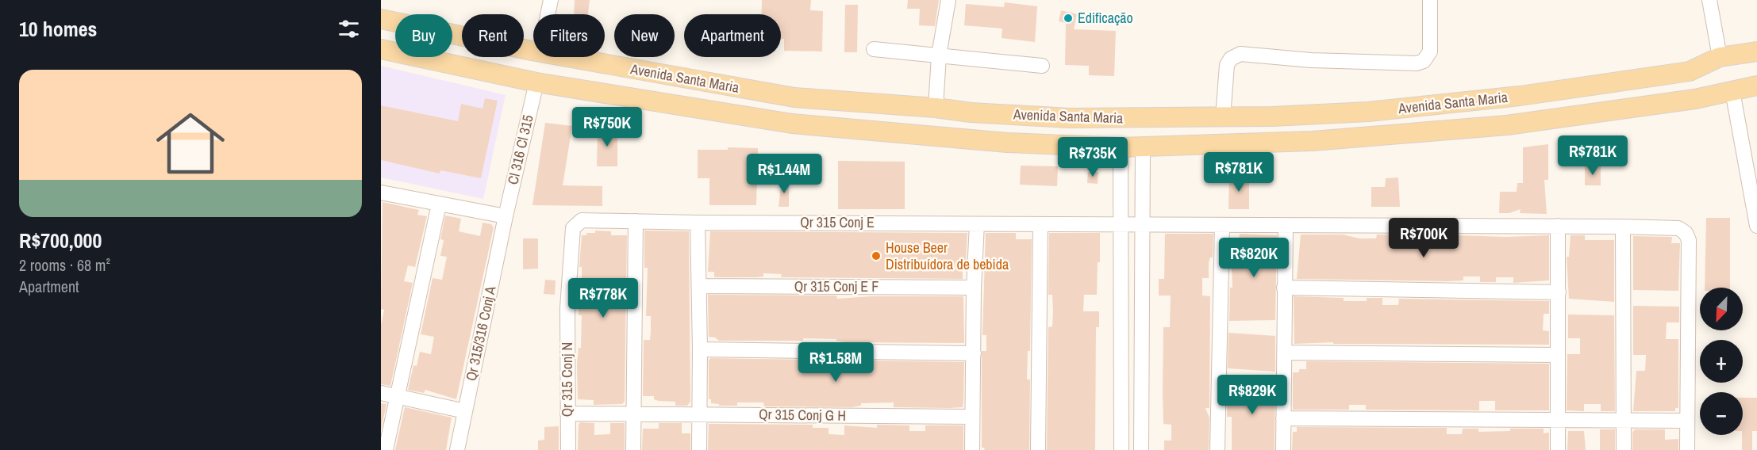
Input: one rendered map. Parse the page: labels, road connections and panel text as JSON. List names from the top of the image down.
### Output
{
  "streets": {
    "main road": ["Avenida Santa Maria"],
    "street": [
      "Cl 316 Cl 315",
      "Qr 315 Conj E",
      "Qr 315 Conj E F",
      "Qr 315/316 Conj A",
      "Qr 315 Conj N",
      "Qr 315 Conj G H"
    ]
  },
  "crossings": [
    ["Avenida Santa Maria", "Cl 316 Cl 315"],
    ["Cl 316 Cl 315", "Qr 315/316 Conj A"],
    ["Qr 315 Conj E", "Qr 315 Conj N"],
    ["Qr 315 Conj N", "Qr 315 Conj G H"]
  ],
  "places": ["Edificação", "House Beer Distribuídora de bebida"],
  "north": "bottom left",
  "page": {
    "heading": "10 homes",
    "chip": [
      "Buy",
      "Rent",
      "Filters",
      "New",
      "Apartment"
    ],
    "list": [
      {
        "name": "R$700,000",
        "note": "2 rooms · 68 m² · Apartment"
      }
    ],
    "price": [
      "R$750K",
      "R$781K",
      "R$735K",
      "R$781K",
      "R$1.44M",
      "R$700K",
      "R$820K",
      "R$778K",
      "R$1.58M",
      "R$829K"
    ],
    "map_buttons": ["+", "−"]
  }
}
